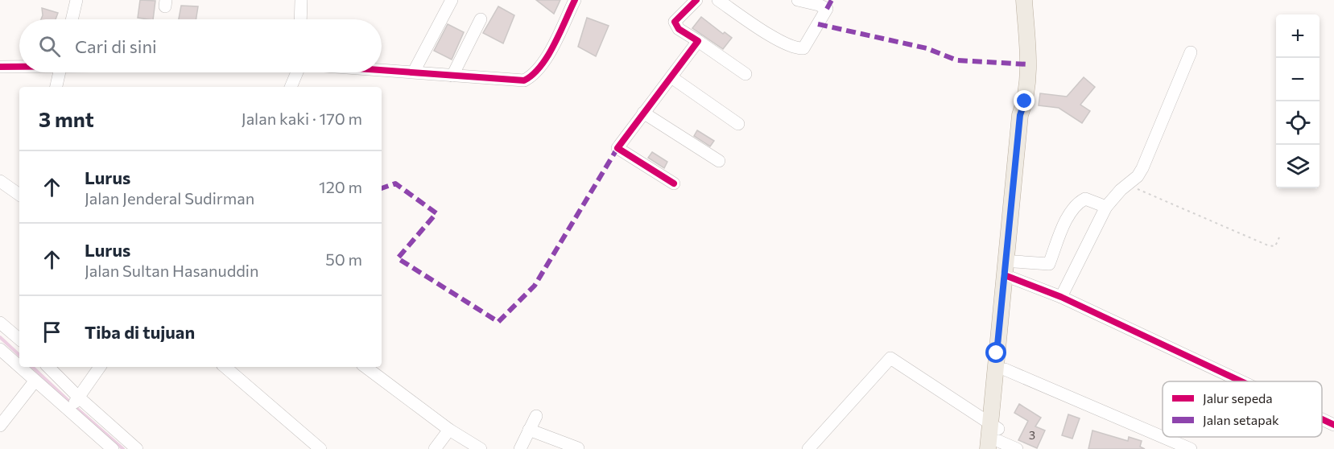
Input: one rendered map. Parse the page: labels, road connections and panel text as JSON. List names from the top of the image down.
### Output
{
  "house_numbers": ["3"],
  "legend": ["Jalur sepeda", "Jalan setapak"],
  "page": {
    "map_buttons": ["+", "−"],
    "search": "Cari di sini",
    "heading": ["3 mnt", "Jalan kaki · 170 m"],
    "list": [
      ["Lurus", "Jalan Jenderal Sudirman", "120 m"],
      ["Lurus", "Jalan Sultan Hasanuddin", "50 m"],
      "Tiba di tujuan"
    ]
  }
}
